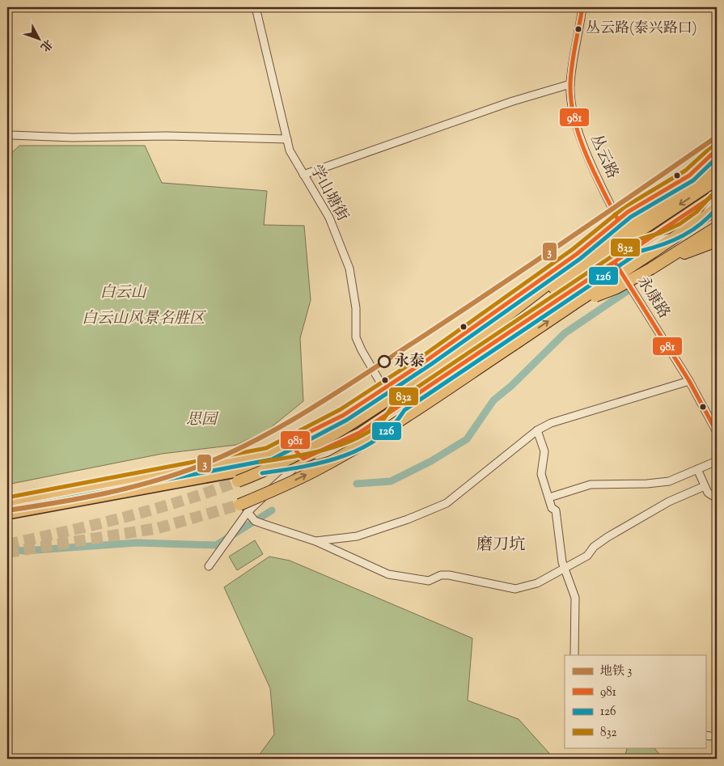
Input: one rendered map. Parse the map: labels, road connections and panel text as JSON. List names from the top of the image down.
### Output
{
  "streets": {
    "street": ["丛云路", "学山塘街", "永康路"]
  },
  "districts": ["磨刀坑"],
  "parks": ["白云山", "白云山风景名胜区", "思园"],
  "places": ["丛云路(泰兴路口)", "永泰"],
  "lines": [
    "transit line 981",
    "metro line 3",
    "transit line 832",
    "transit line 126"
  ],
  "legend": [
    "地铁 3",
    "981",
    "126",
    "832"
  ],
  "north": "bottom right"
}
